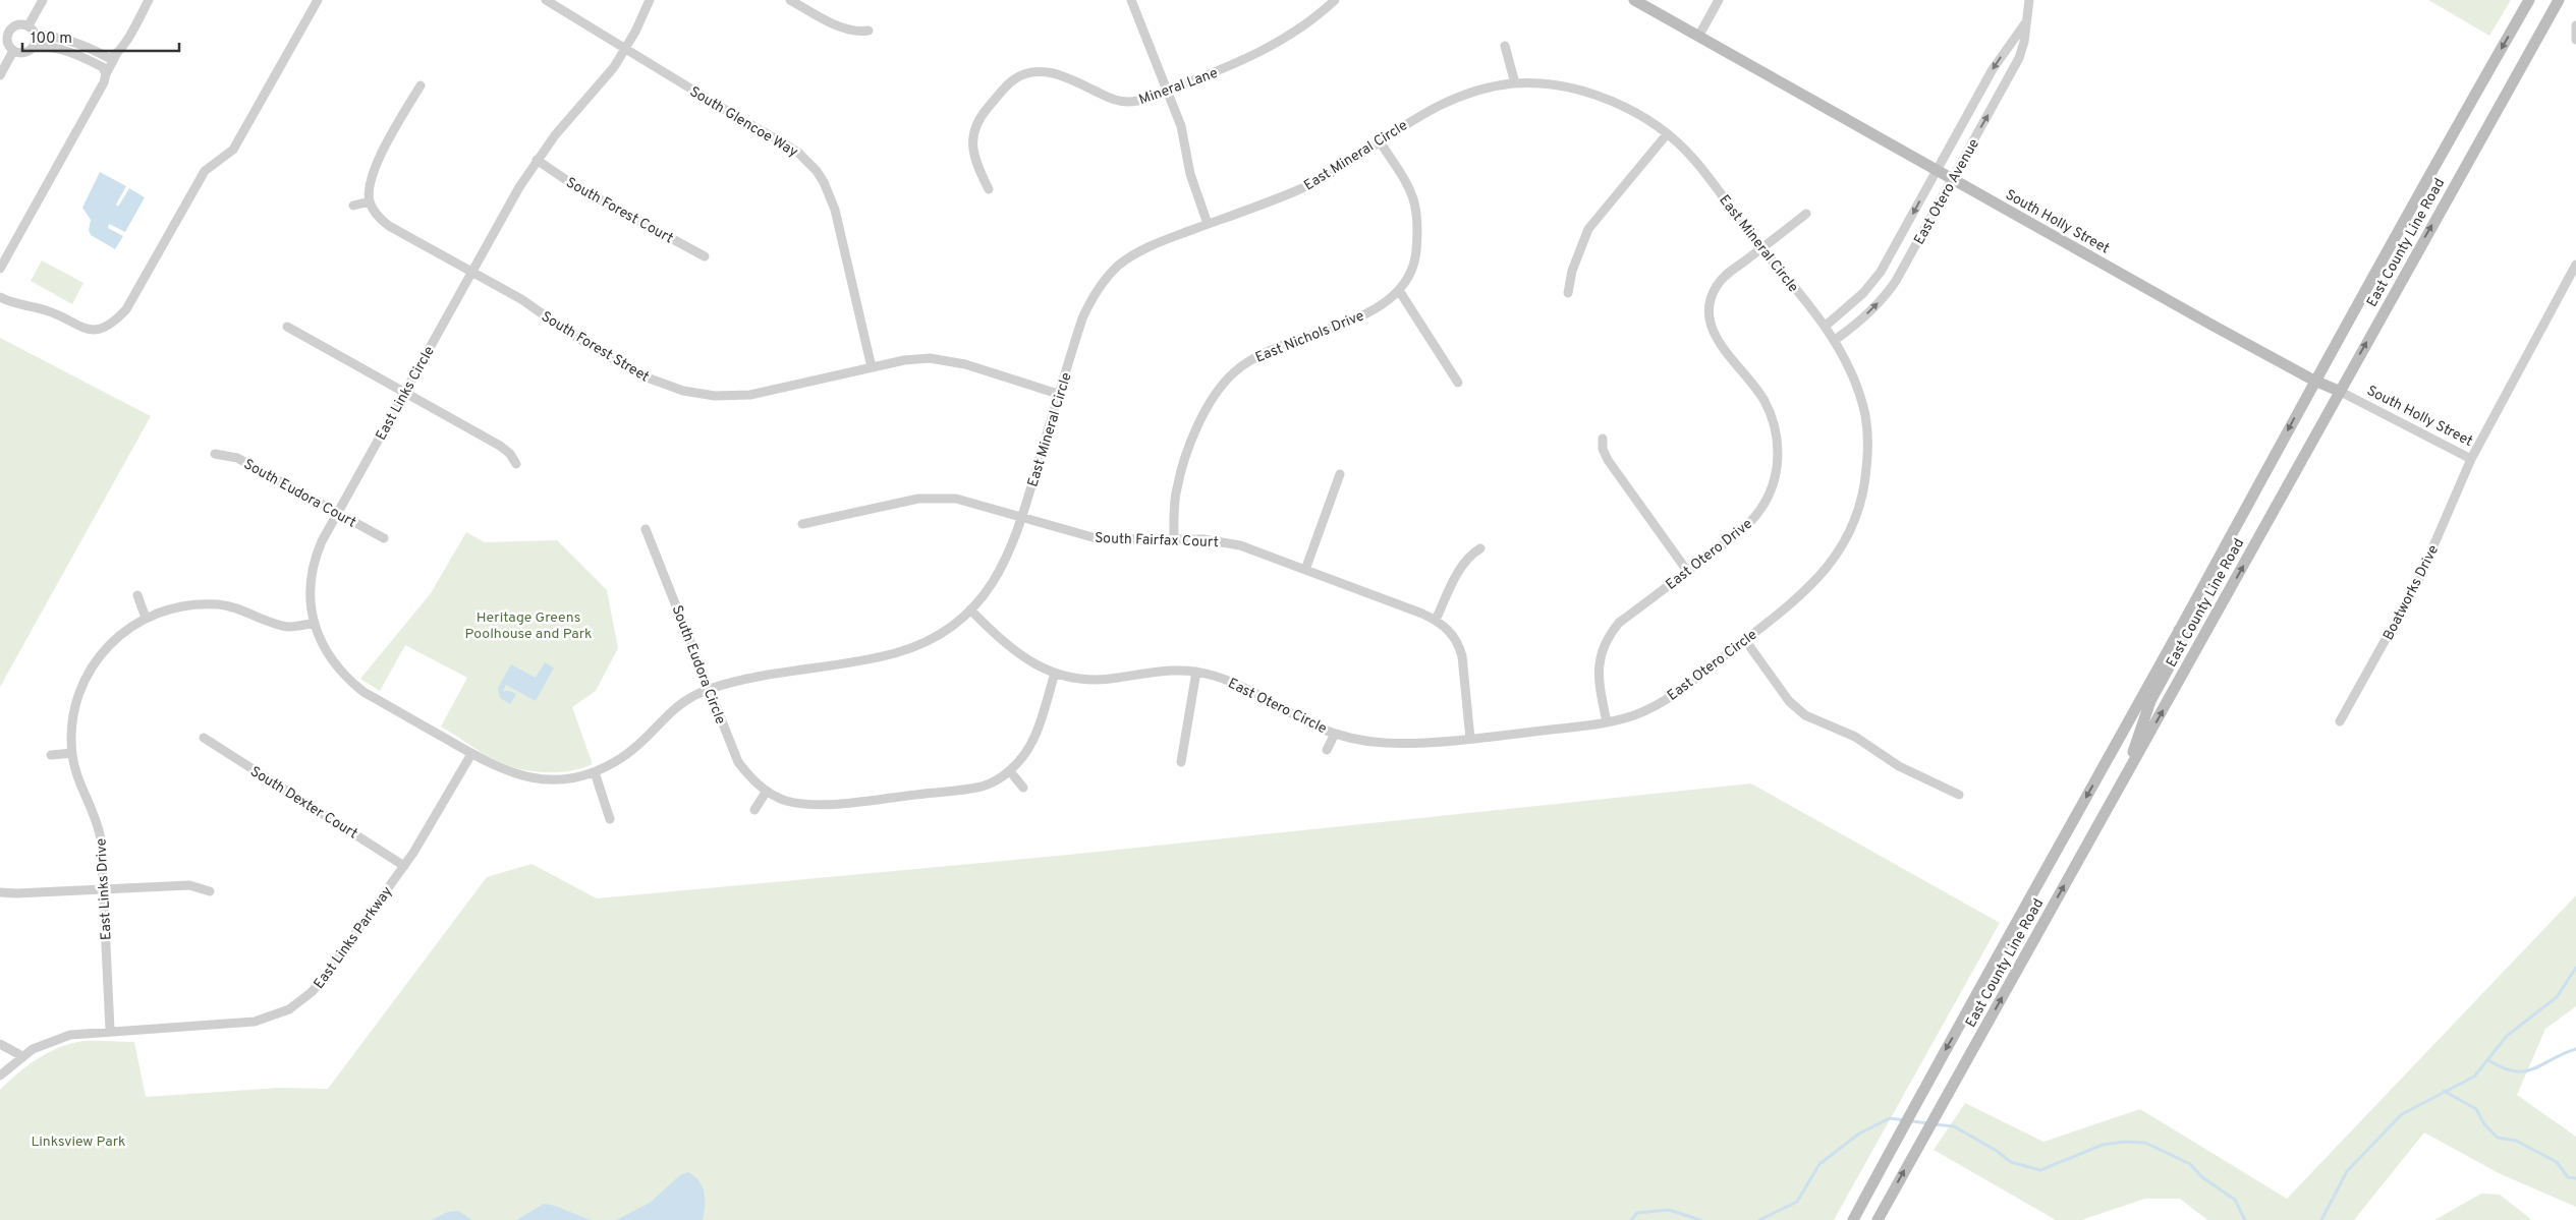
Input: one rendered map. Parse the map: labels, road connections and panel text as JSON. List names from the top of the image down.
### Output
{
  "streets": {
    "main road": ["South Holly Street", "East County Line Road"],
    "street": [
      "Mineral Lane",
      "South Glencoe Way",
      "East Mineral Circle",
      "East Otero Avenue",
      "South Forest Court",
      "East Nichols Drive",
      "South Forest Street",
      "East Links Circle",
      "South Eudora Court",
      "South Fairfax Court",
      "East Otero Drive",
      "Boatworks Drive",
      "South Eudora Circle",
      "East Otero Circle",
      "South Dexter Court",
      "East Links Drive",
      "East Links Parkway"
    ]
  },
  "crossings": [
    ["South Glencoe Way", "South Forest Street"],
    ["South Glencoe Way", "East Links Circle"],
    ["East Mineral Circle", "East Otero Avenue"],
    ["East Mineral Circle", "East Nichols Drive"],
    ["East Mineral Circle", "South Forest Street"],
    ["East Mineral Circle", "East Links Circle"],
    ["East Mineral Circle", "South Fairfax Court"],
    ["East Mineral Circle", "East Otero Drive"],
    ["East Mineral Circle", "South Eudora Circle"],
    ["East Mineral Circle", "East Otero Circle"],
    ["East Mineral Circle", "East Links Parkway"],
    ["East Otero Avenue", "South Holly Street"],
    ["East Otero Avenue", "East Otero Circle"],
    ["South Forest Court", "East Links Circle"],
    ["South Holly Street", "East County Line Road"],
    ["South Holly Street", "Boatworks Drive"],
    ["East Nichols Drive", "South Fairfax Court"],
    ["South Forest Street", "East Links Circle"],
    ["East Links Circle", "South Eudora Court"],
    ["East Links Circle", "East Links Drive"],
    ["East Links Circle", "East Links Parkway"],
    ["South Fairfax Court", "East Otero Circle"],
    ["East Otero Drive", "East Otero Circle"],
    ["South Eudora Circle", "East Otero Circle"],
    ["South Dexter Court", "East Links Parkway"],
    ["East Links Drive", "East Links Parkway"]
  ],
  "parks": ["Heritage Greens Poolhouse and Park", "Linksview Park"],
  "scale_bar": "100 m"
}
